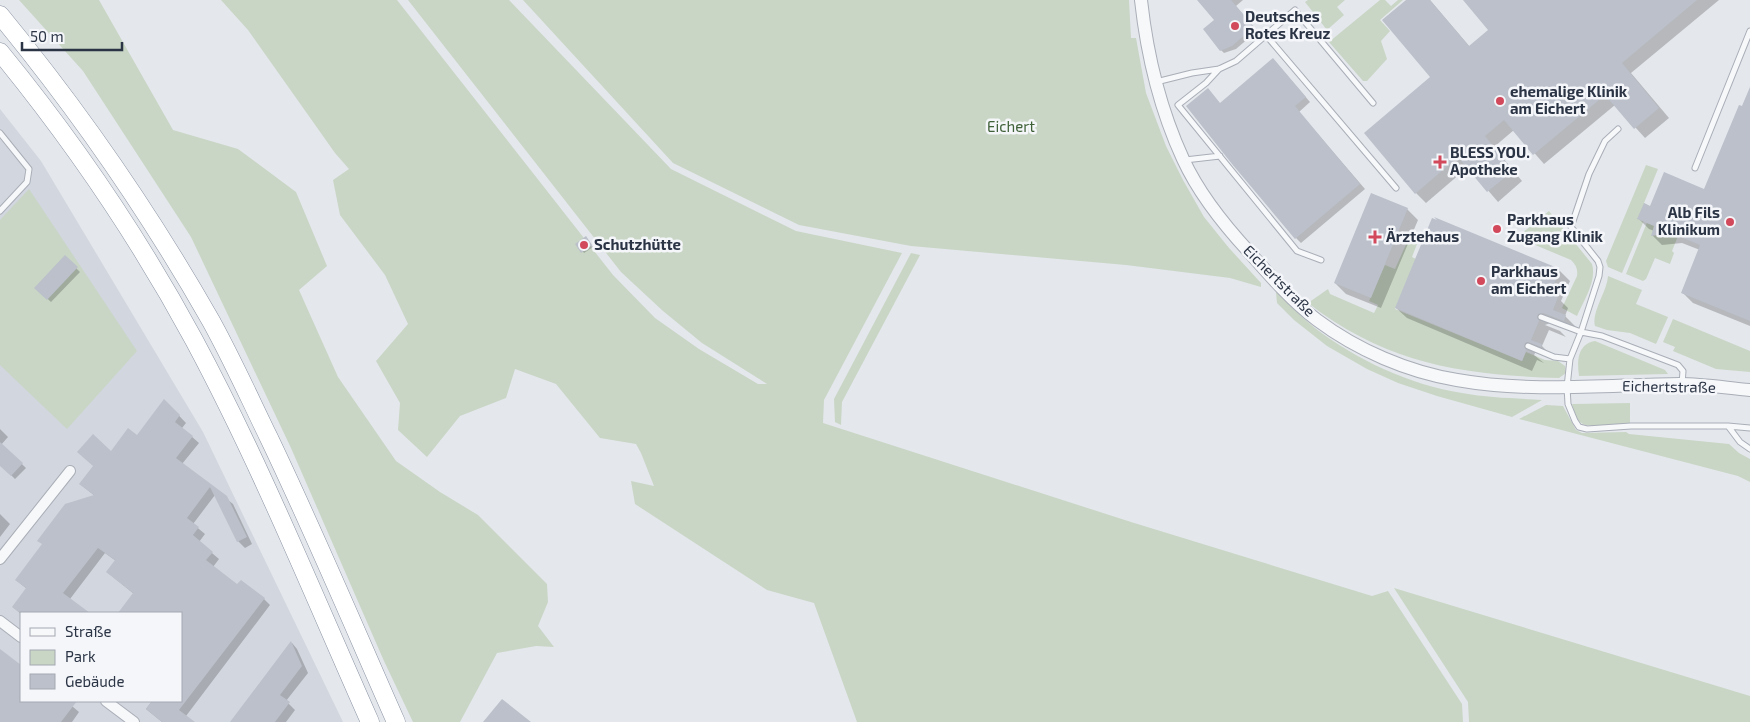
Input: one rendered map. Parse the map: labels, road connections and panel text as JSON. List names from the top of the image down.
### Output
{
  "streets": {
    "street": ["Eichertstraße"]
  },
  "parks": ["Eichert"],
  "places": {
    "other": [
      "Deutsches Rotes Kreuz",
      "ehemalige Klinik am Eichert",
      "Alb Fils Klinikum",
      "Parkhaus Zugang Klinik",
      "Schutzhütte",
      "Parkhaus am Eichert"
    ],
    "health": ["BLESS YOU. Apotheke", "Ärztehaus"]
  },
  "legend": ["Straße", "Park", "Gebäude"],
  "scale_bar": "50 m"
}
